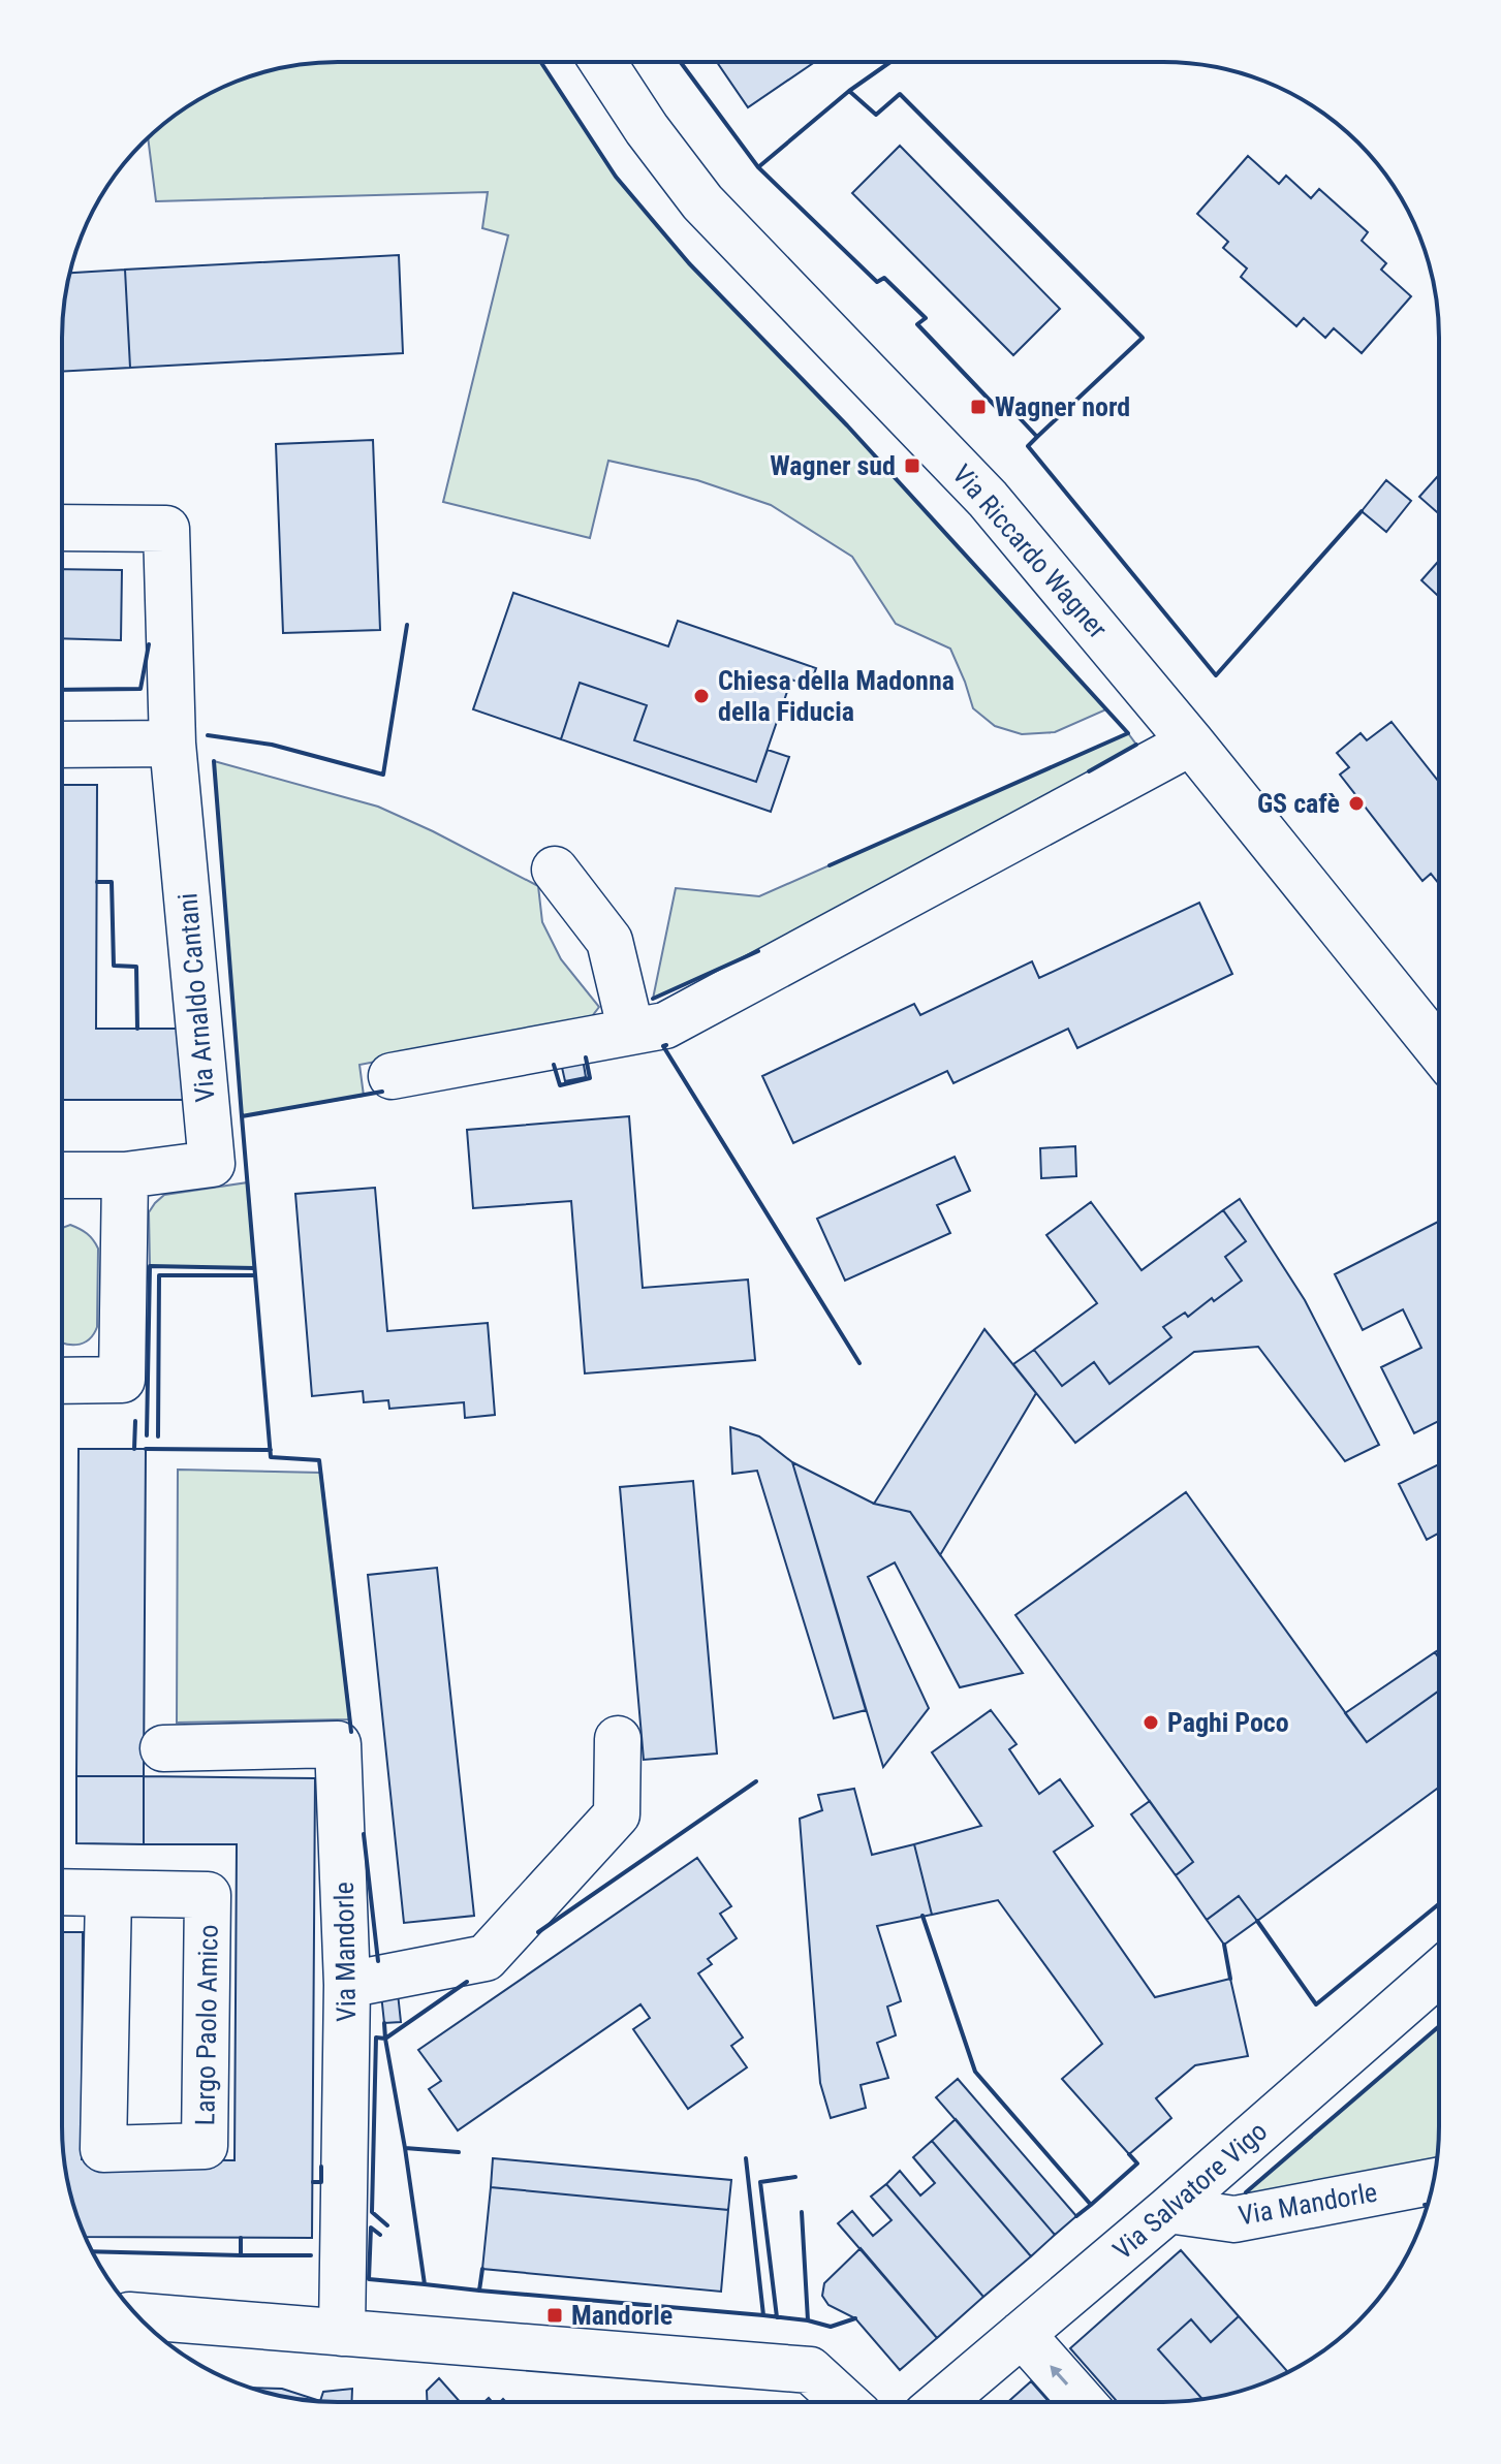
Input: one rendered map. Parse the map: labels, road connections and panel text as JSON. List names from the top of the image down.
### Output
{
  "streets": {
    "street": [
      "Via Riccardo Wagner",
      "Via Arnaldo Cantani",
      "Via Mandorle",
      "Largo Paolo Amico",
      "Via Salvatore Vigo"
    ]
  },
  "crossings": [
    ["Via Mandorle", "Via Salvatore Vigo"]
  ],
  "places": {
    "transit": ["Wagner nord", "Wagner sud", "Mandorle"],
    "other": ["Chiesa della Madonna della Fiducia", "GS cafè", "Paghi Poco"]
  }
}
